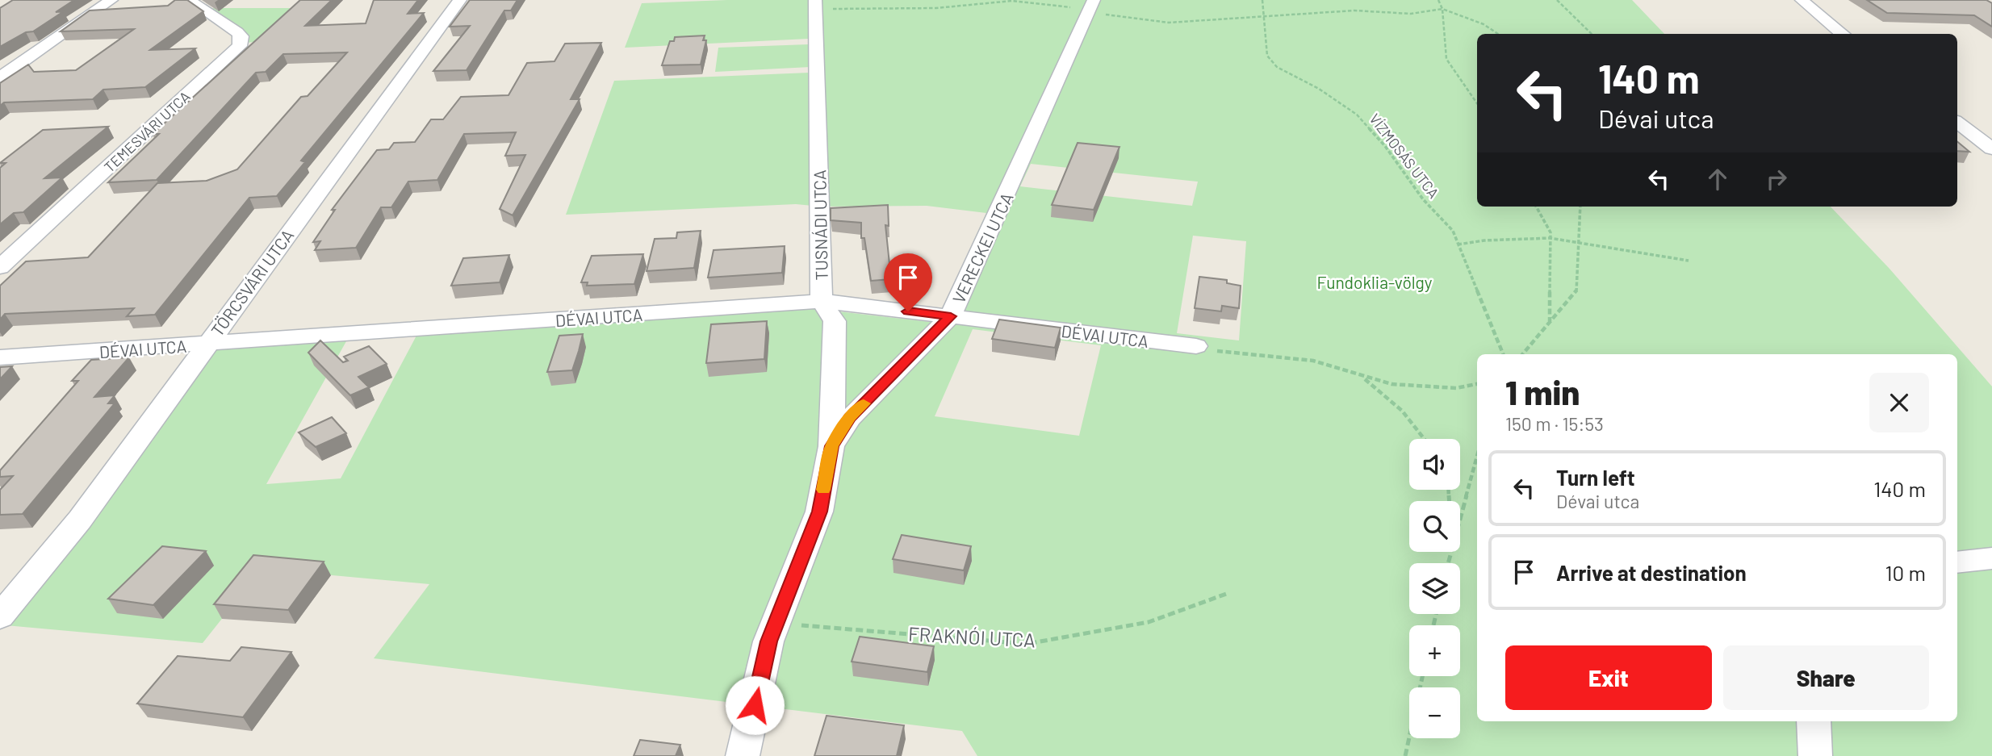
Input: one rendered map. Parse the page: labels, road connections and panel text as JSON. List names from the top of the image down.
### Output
{
  "streets": {
    "street": [
      "TEMESVÁRI UTCA",
      "TUSNÁDI UTCA",
      "VERECKEI UTCA",
      "TÖRCSVÁRI UTCA",
      "DÉVAI UTCA"
    ],
    "path": ["VÍZMOSÁS UTCA", "FRAKNÓI UTCA"]
  },
  "crossings": [
    ["TUSNÁDI UTCA", "VERECKEI UTCA"],
    ["TUSNÁDI UTCA", "DÉVAI UTCA"],
    ["VERECKEI UTCA", "DÉVAI UTCA"],
    ["VERECKEI UTCA", "FRAKNÓI UTCA"],
    ["TÖRCSVÁRI UTCA", "DÉVAI UTCA"]
  ],
  "parks": ["Fundoklia-völgy"],
  "page": {
    "turn": ["140 m", "Dévai utca"],
    "heading": ["1 min", "150 m · 15:53"],
    "map_buttons": ["+", "−"],
    "list": [
      {
        "name": "Turn left",
        "note": "Dévai utca",
        "value": "140 m"
      },
      {
        "name": "Arrive at destination",
        "value": "10 m"
      }
    ],
    "buttons": ["Exit", "Share"]
  }
}
